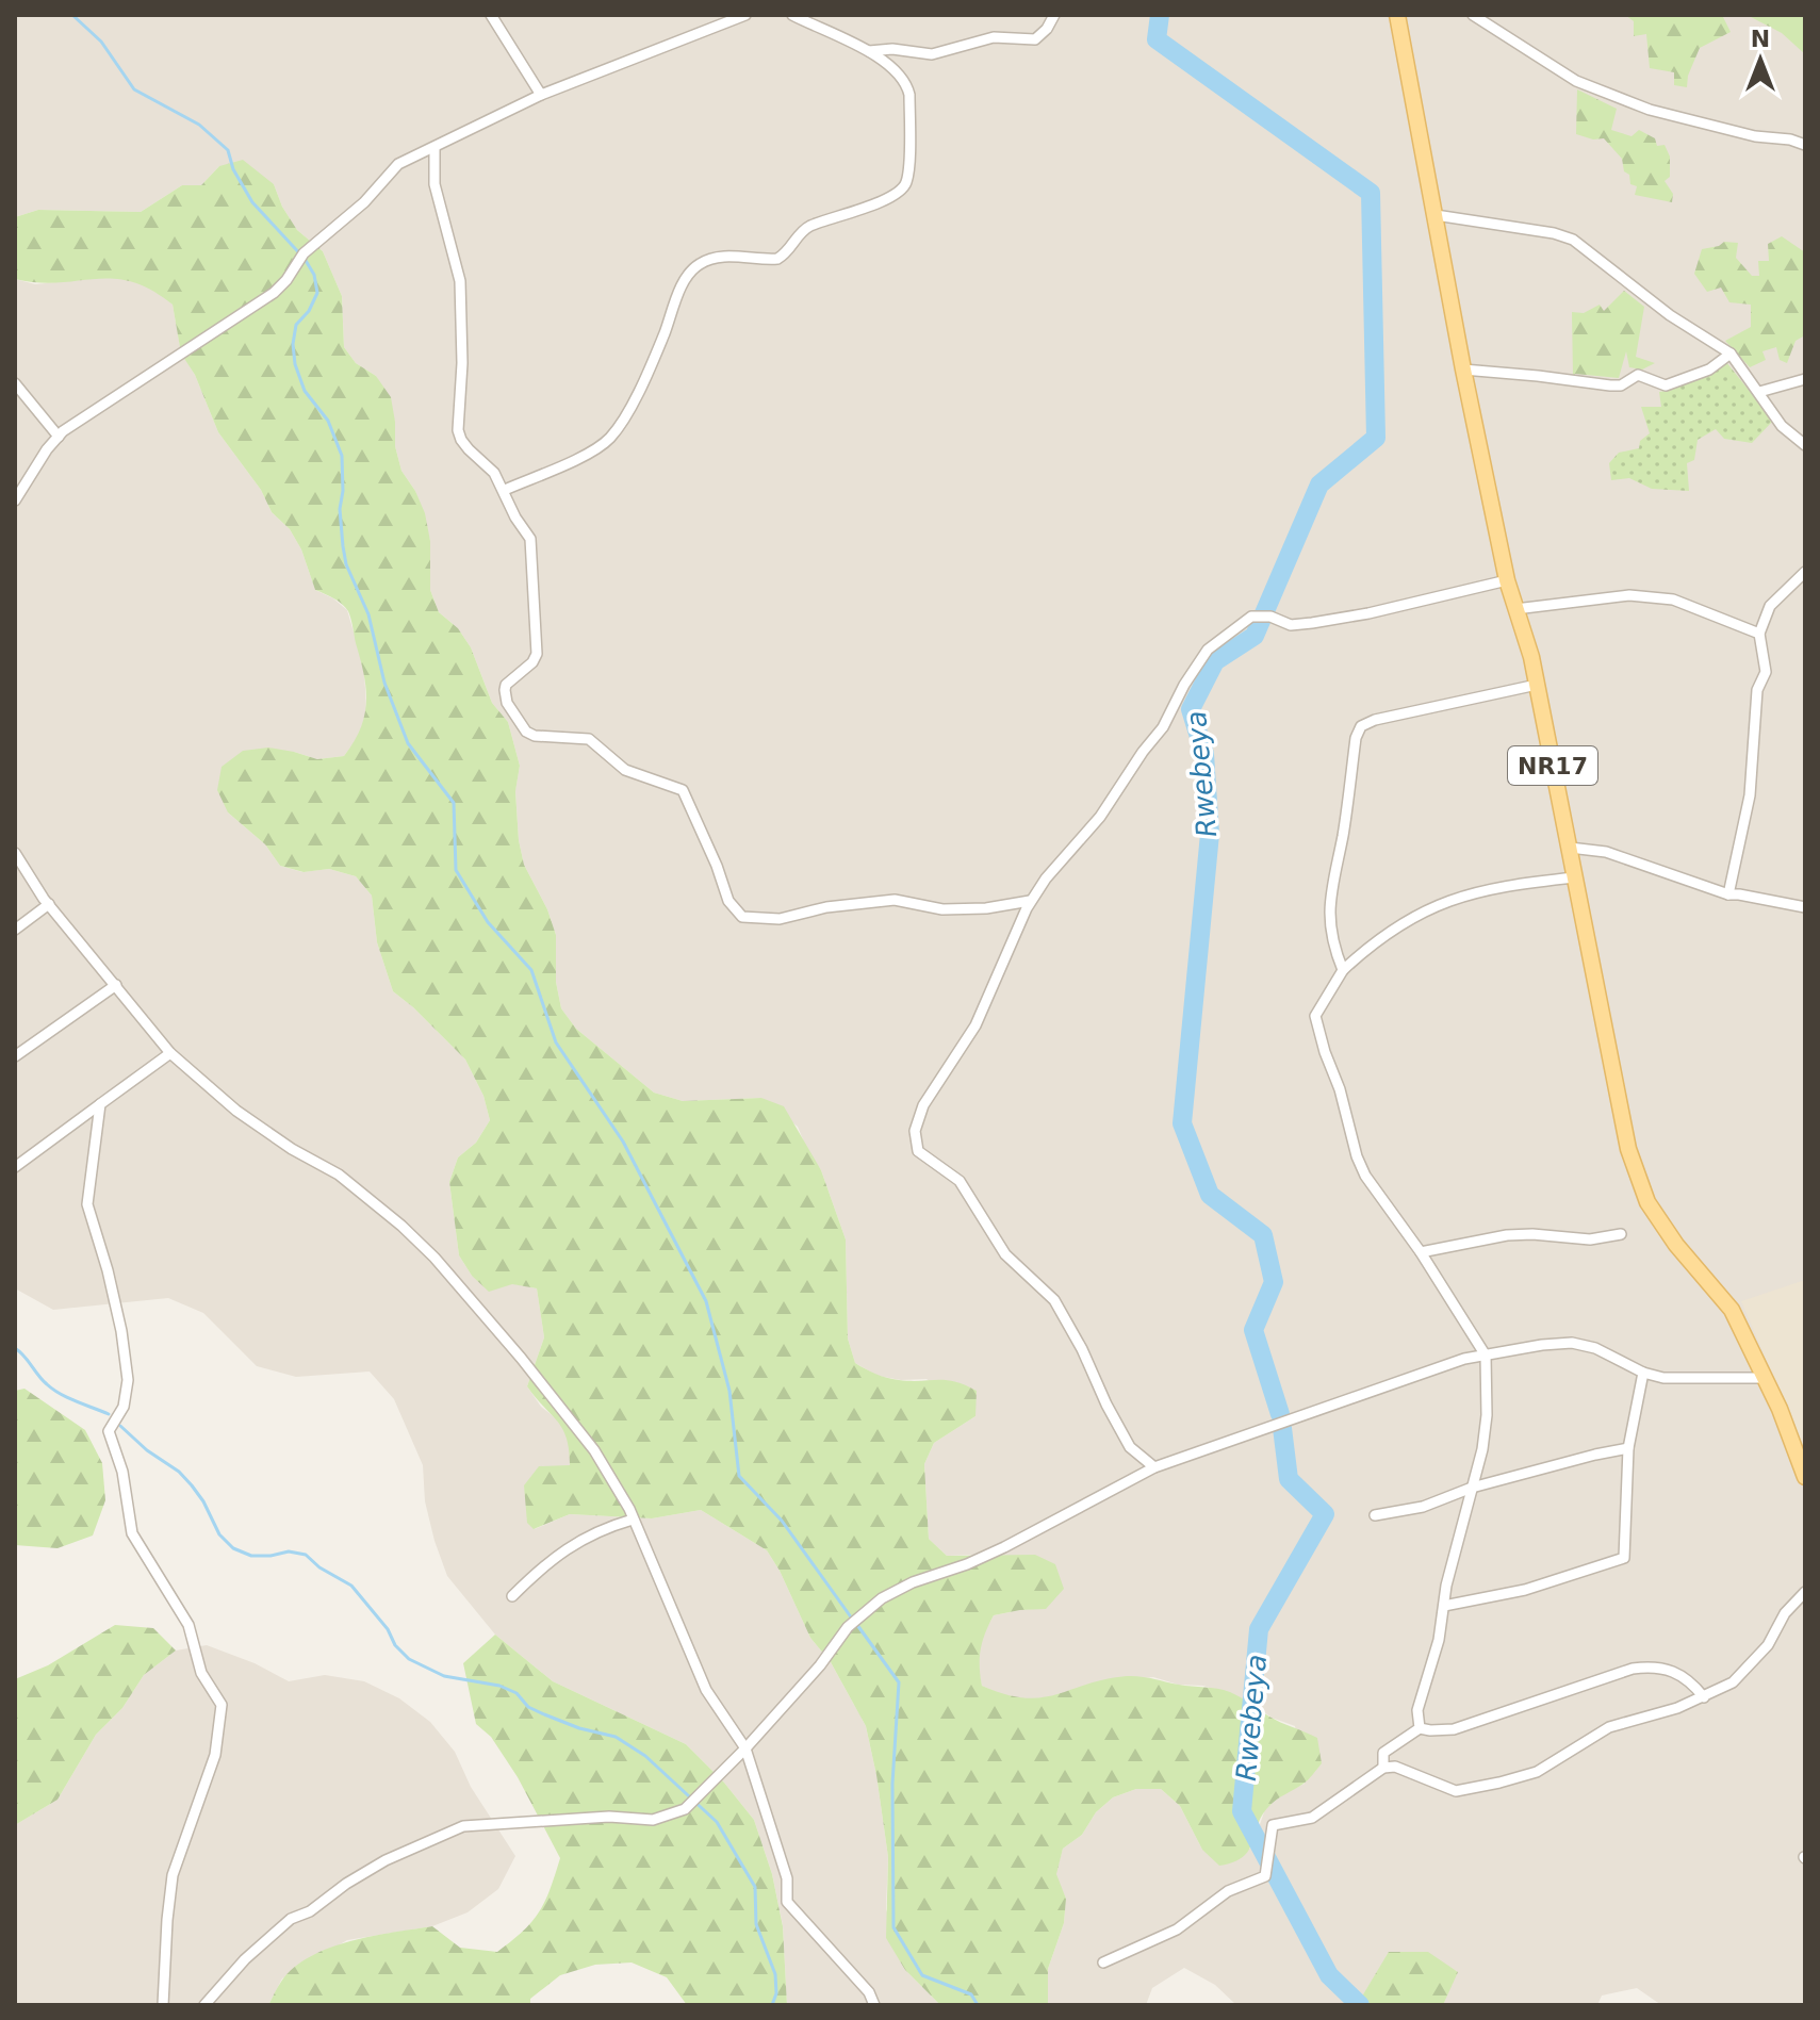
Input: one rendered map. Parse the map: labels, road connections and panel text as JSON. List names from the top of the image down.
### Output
{
  "streets": {
    "main road": ["NR17"]
  },
  "water": ["Rwebeya"],
  "north": "top"
}
